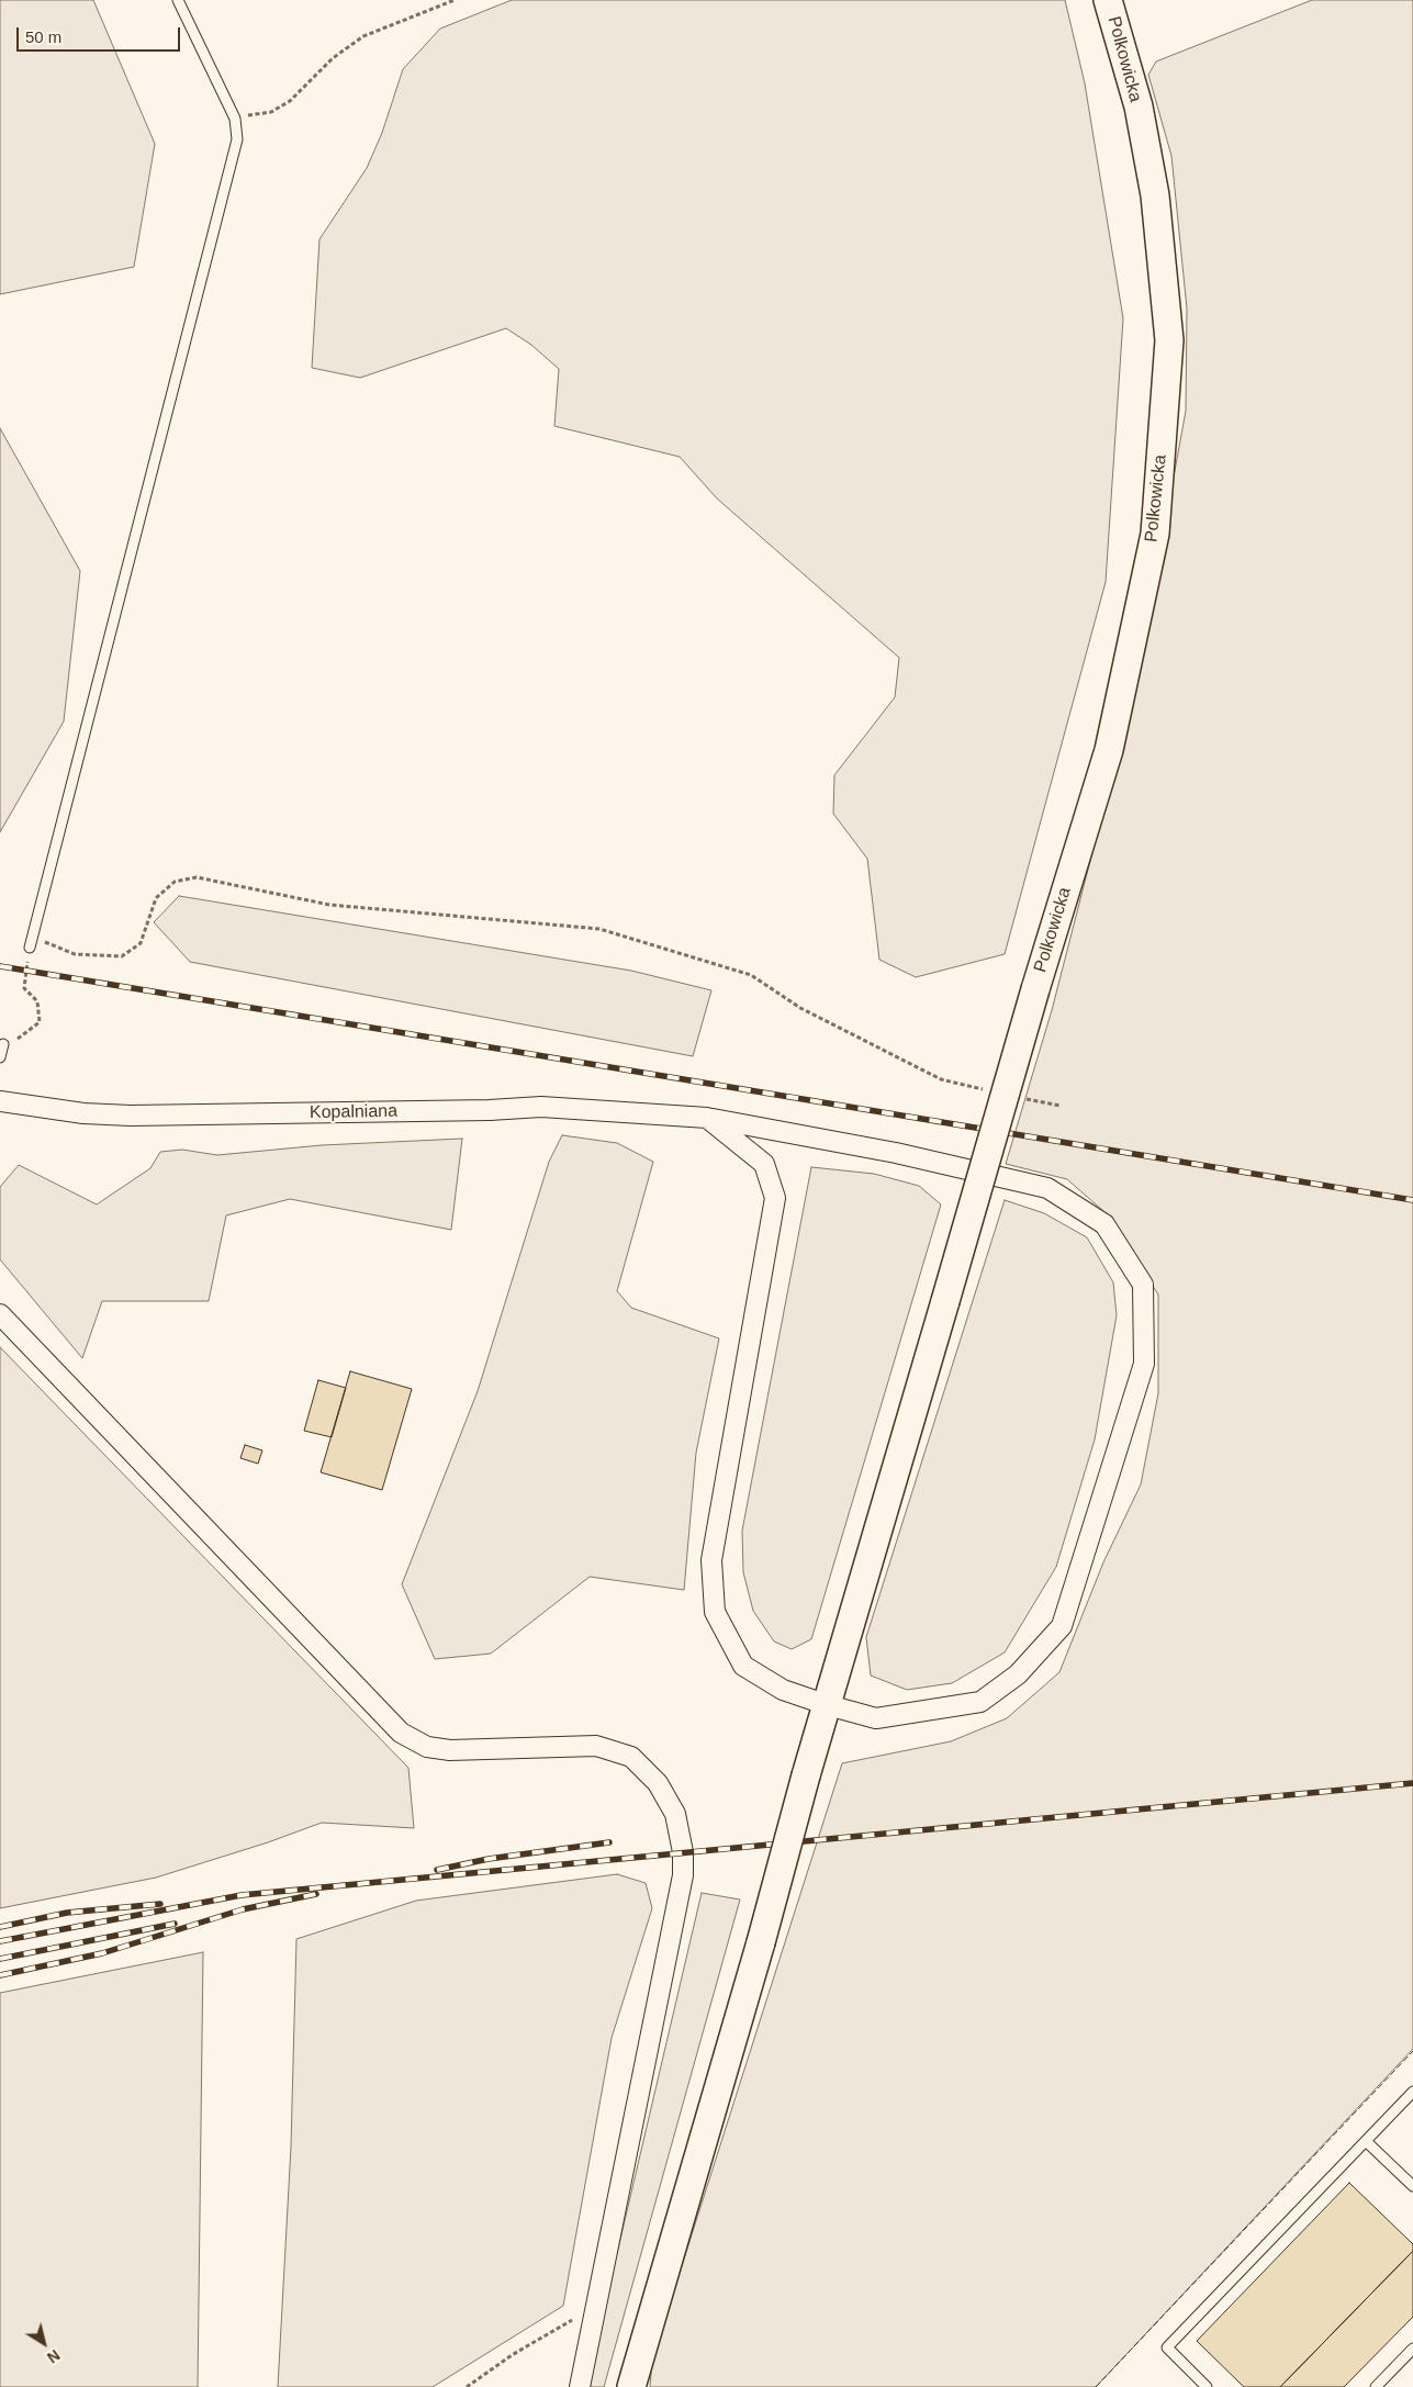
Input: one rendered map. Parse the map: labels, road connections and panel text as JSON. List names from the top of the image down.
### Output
{
  "streets": {
    "main road": ["Polkowicka"],
    "street": ["Kopalniana"]
  },
  "crossings": [
    ["Polkowicka", "Kopalniana"]
  ],
  "scale_bar": "50 m",
  "north": "bottom right"
}
